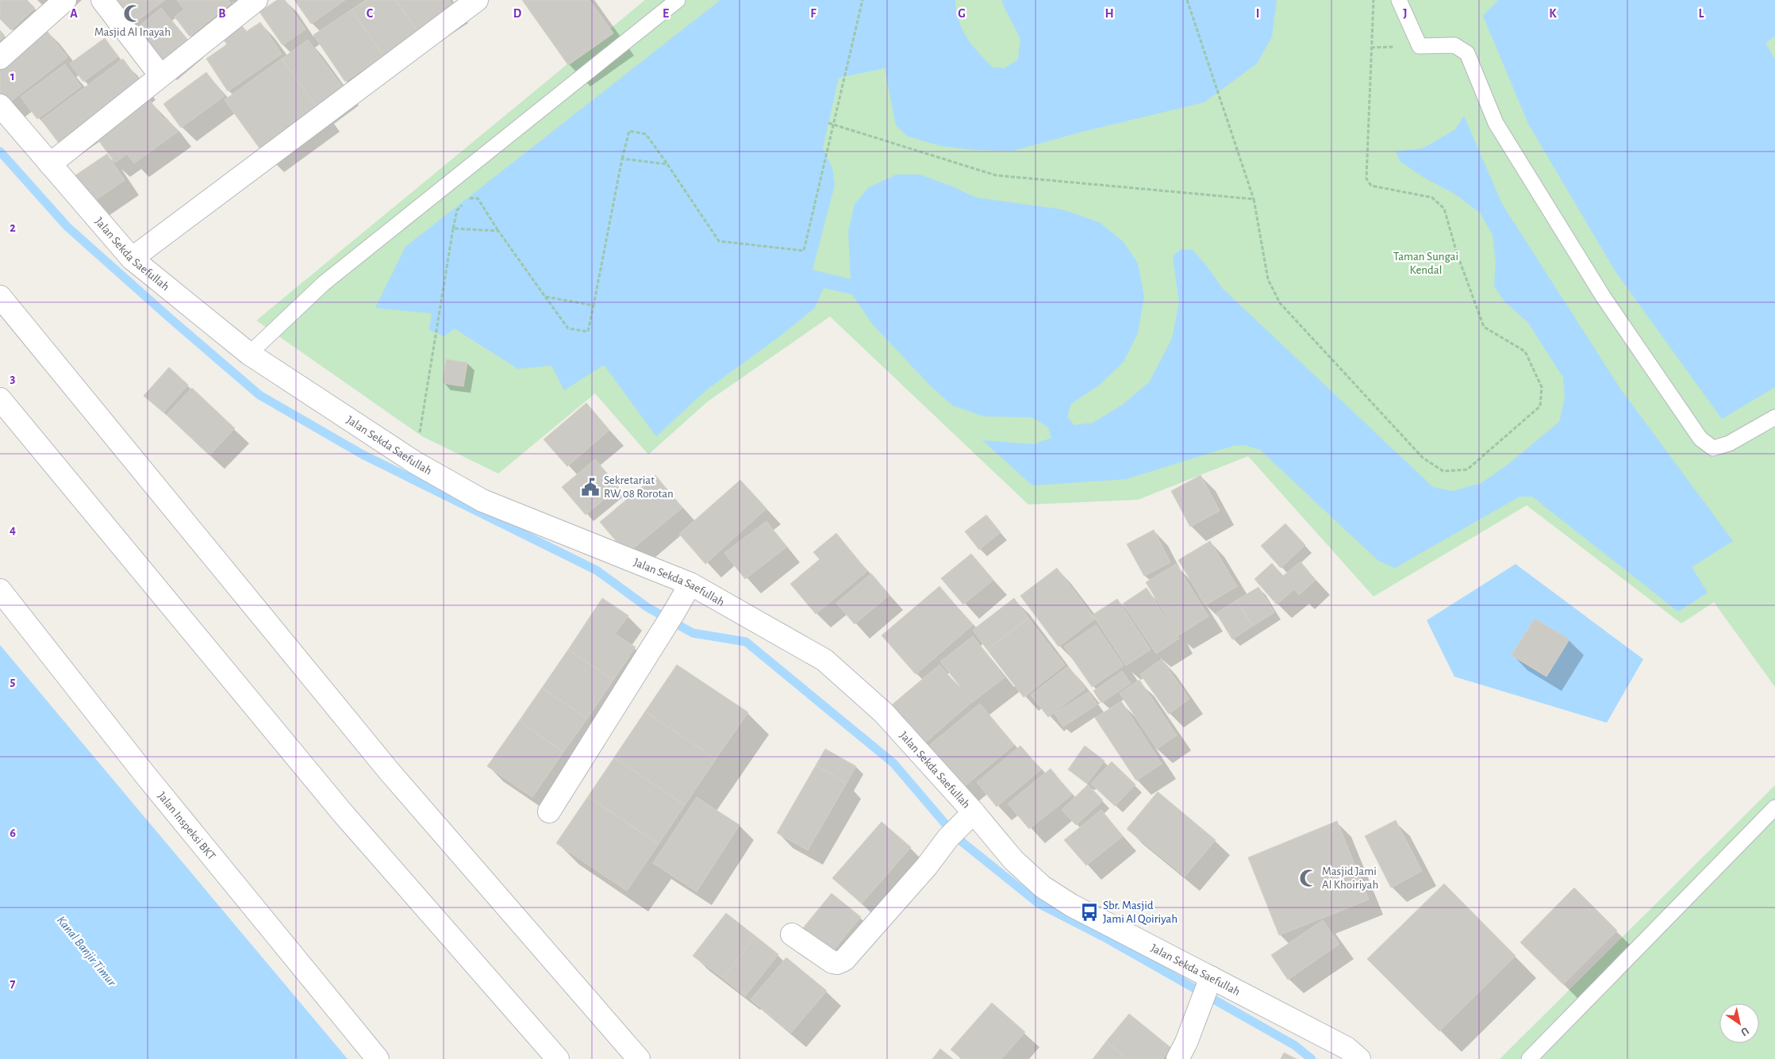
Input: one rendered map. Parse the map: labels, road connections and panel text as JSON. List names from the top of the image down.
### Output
{
  "streets": {
    "street": ["Jalan Sekda Saefullah", "Jalan Inspeksi BKT"]
  },
  "water": ["Kanal Banjir Timur"],
  "parks": ["Taman Sungai Kendal"],
  "places": {
    "mosque": ["Masjid Al Inayah", "Masjid Jami Al Khoiriyah"],
    "public building": ["Sekretariat RW 08 Rorotan"],
    "bus stop": ["Sbr. Masjid Jami Al Qoiriyah"]
  },
  "north": "bottom right",
  "grid": {
    "columns": [
      "A",
      "B",
      "C",
      "D",
      "E",
      "F",
      "G",
      "H",
      "I",
      "J",
      "K",
      "L"
    ],
    "rows": [
      "1",
      "2",
      "3",
      "4",
      "5",
      "6",
      "7"
    ]
  }
}
